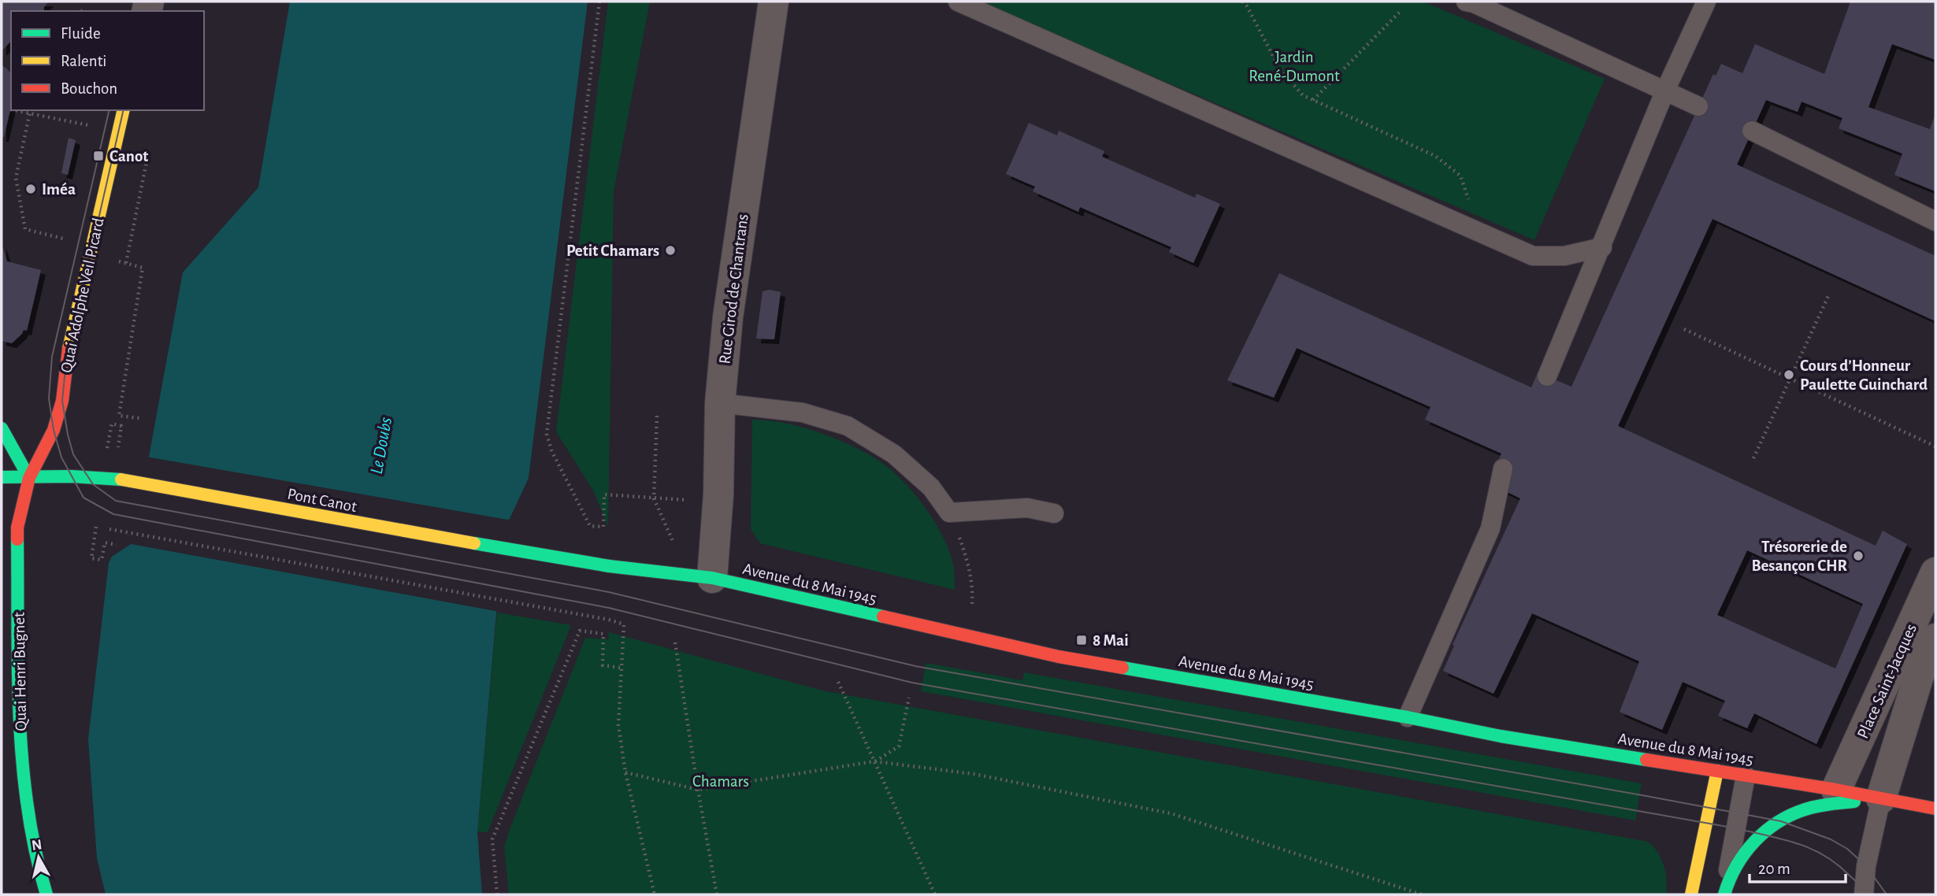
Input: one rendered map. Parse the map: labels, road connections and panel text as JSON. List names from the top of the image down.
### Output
{
  "streets": {
    "main road": [
      "Quai Adolphe Veil Picard",
      "Pont Canot",
      "Avenue du 8 Mai 1945",
      "Quai Henri Bugnet"
    ],
    "street": ["Rue Girod de Chantrans", "Place Saint-Jacques"]
  },
  "crossings": [
    ["Rue Girod de Chantrans", "Avenue du 8 Mai 1945"],
    ["Quai Adolphe Veil Picard", "Pont Canot"],
    ["Quai Adolphe Veil Picard", "Quai Henri Bugnet"],
    ["Pont Canot", "Avenue du 8 Mai 1945"],
    ["Pont Canot", "Quai Henri Bugnet"],
    ["Avenue du 8 Mai 1945", "Place Saint-Jacques"]
  ],
  "water": ["Le Doubs"],
  "parks": ["Jardin René-Dumont", "Chamars"],
  "places": {
    "transit": ["Canot", "8 Mai"],
    "other": [
      "Iméa",
      "Petit Chamars",
      "Cours d’Honneur Paulette Guinchard",
      "Trésorerie de Besançon CHR"
    ]
  },
  "legend": ["Fluide", "Ralenti", "Bouchon"],
  "scale_bar": "20 m",
  "north": "top"
}
